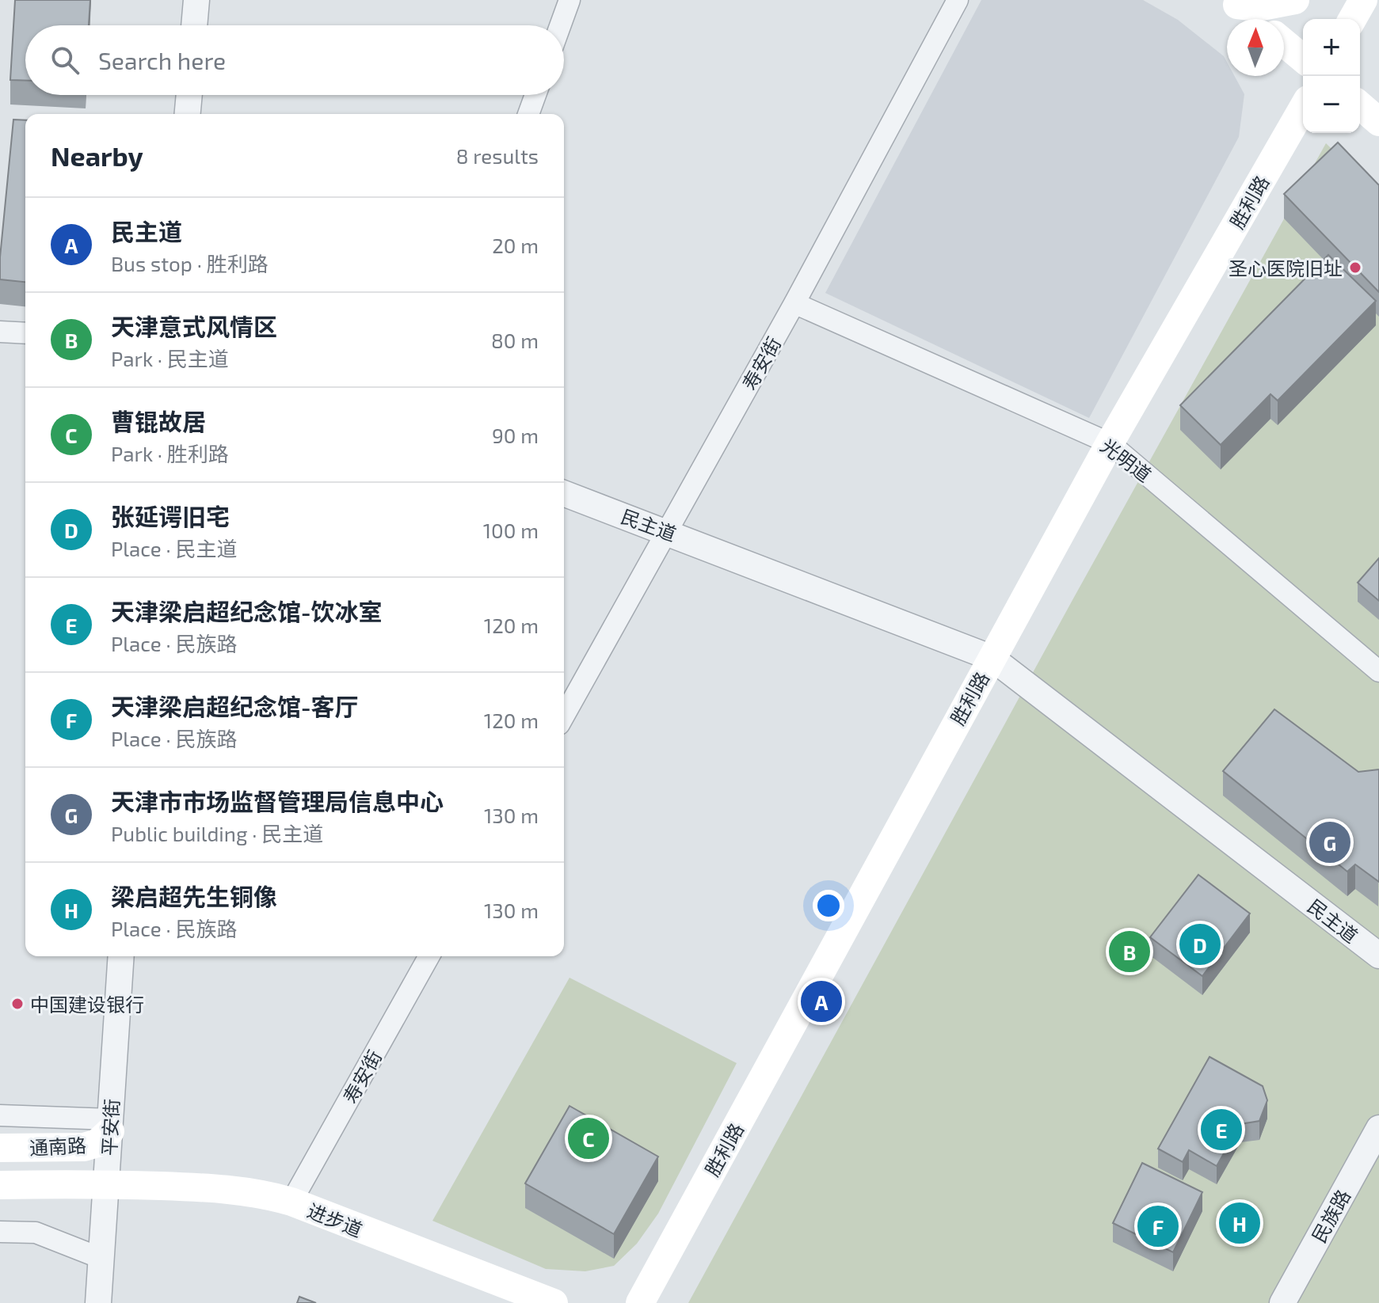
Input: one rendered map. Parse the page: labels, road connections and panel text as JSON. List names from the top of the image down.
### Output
{
  "streets": {
    "main road": ["胜利路", "通南路", "进步道"],
    "street": [
      "寿安街",
      "光明道",
      "民主道",
      "平安街",
      "民族路"
    ]
  },
  "crossings": [
    ["胜利路", "光明道"],
    ["胜利路", "民主道"],
    ["寿安街", "光明道"],
    ["寿安街", "民主道"],
    ["寿安街", "进步道"],
    ["平安街", "通南路"],
    ["平安街", "进步道"],
    ["通南路", "进步道"]
  ],
  "places": ["圣心医院旧址", "中国建设银行"],
  "north": "top",
  "page": {
    "map_buttons": ["+", "−"],
    "search": "Search here",
    "heading": ["Nearby", "8 results"],
    "list": [
      {
        "mark": "A",
        "name": "民主道",
        "note": "Bus stop · 胜利路",
        "value": "20 m"
      },
      {
        "mark": "B",
        "name": "天津意式风情区",
        "note": "Park · 民主道",
        "value": "80 m"
      },
      {
        "mark": "C",
        "name": "曹锟故居",
        "note": "Park · 胜利路",
        "value": "90 m"
      },
      {
        "mark": "D",
        "name": "张延谔旧宅",
        "note": "Place · 民主道",
        "value": "100 m"
      },
      {
        "mark": "E",
        "name": "天津梁启超纪念馆-饮冰室",
        "note": "Place · 民族路",
        "value": "120 m"
      },
      {
        "mark": "F",
        "name": "天津梁启超纪念馆-客厅",
        "note": "Place · 民族路",
        "value": "120 m"
      },
      {
        "mark": "G",
        "name": "天津市市场监督管理局信息中心",
        "note": "Public building · 民主道",
        "value": "130 m"
      },
      {
        "mark": "H",
        "name": "梁启超先生铜像",
        "note": "Place · 民族路",
        "value": "130 m"
      }
    ],
    "pins": [
      "G",
      "D",
      "B",
      "A",
      "E",
      "C",
      "H",
      "F"
    ]
  }
}
